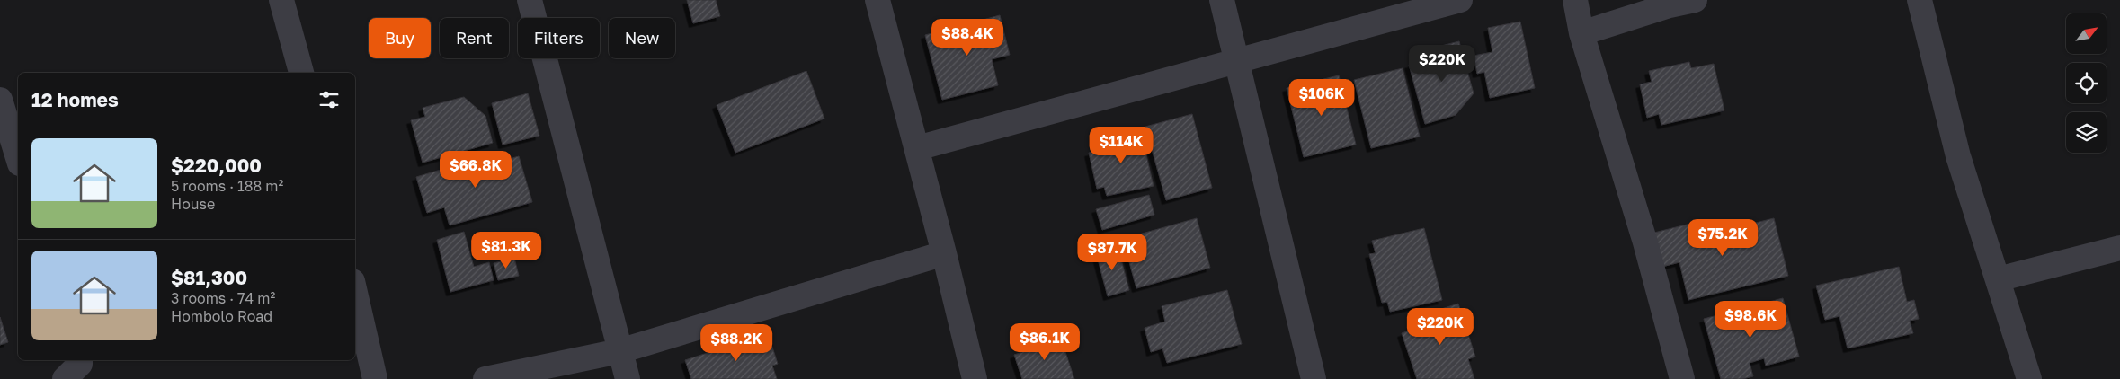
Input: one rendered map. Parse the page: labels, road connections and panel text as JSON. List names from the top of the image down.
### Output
{
  "north": "top right",
  "page": {
    "chip": [
      "Buy",
      "Rent",
      "Filters",
      "New"
    ],
    "price": [
      "$88.4K",
      "$220K",
      "$106K",
      "$114K",
      "$66.8K",
      "$75.2K",
      "$81.3K",
      "$87.7K",
      "$98.6K",
      "$220K",
      "$86.1K",
      "$88.2K"
    ],
    "heading": "12 homes",
    "list": [
      {
        "name": "$220,000",
        "note": "5 rooms · 188 m² · House"
      },
      {
        "name": "$81,300",
        "note": "3 rooms · 74 m² · Hombolo Road"
      }
    ]
  }
}
